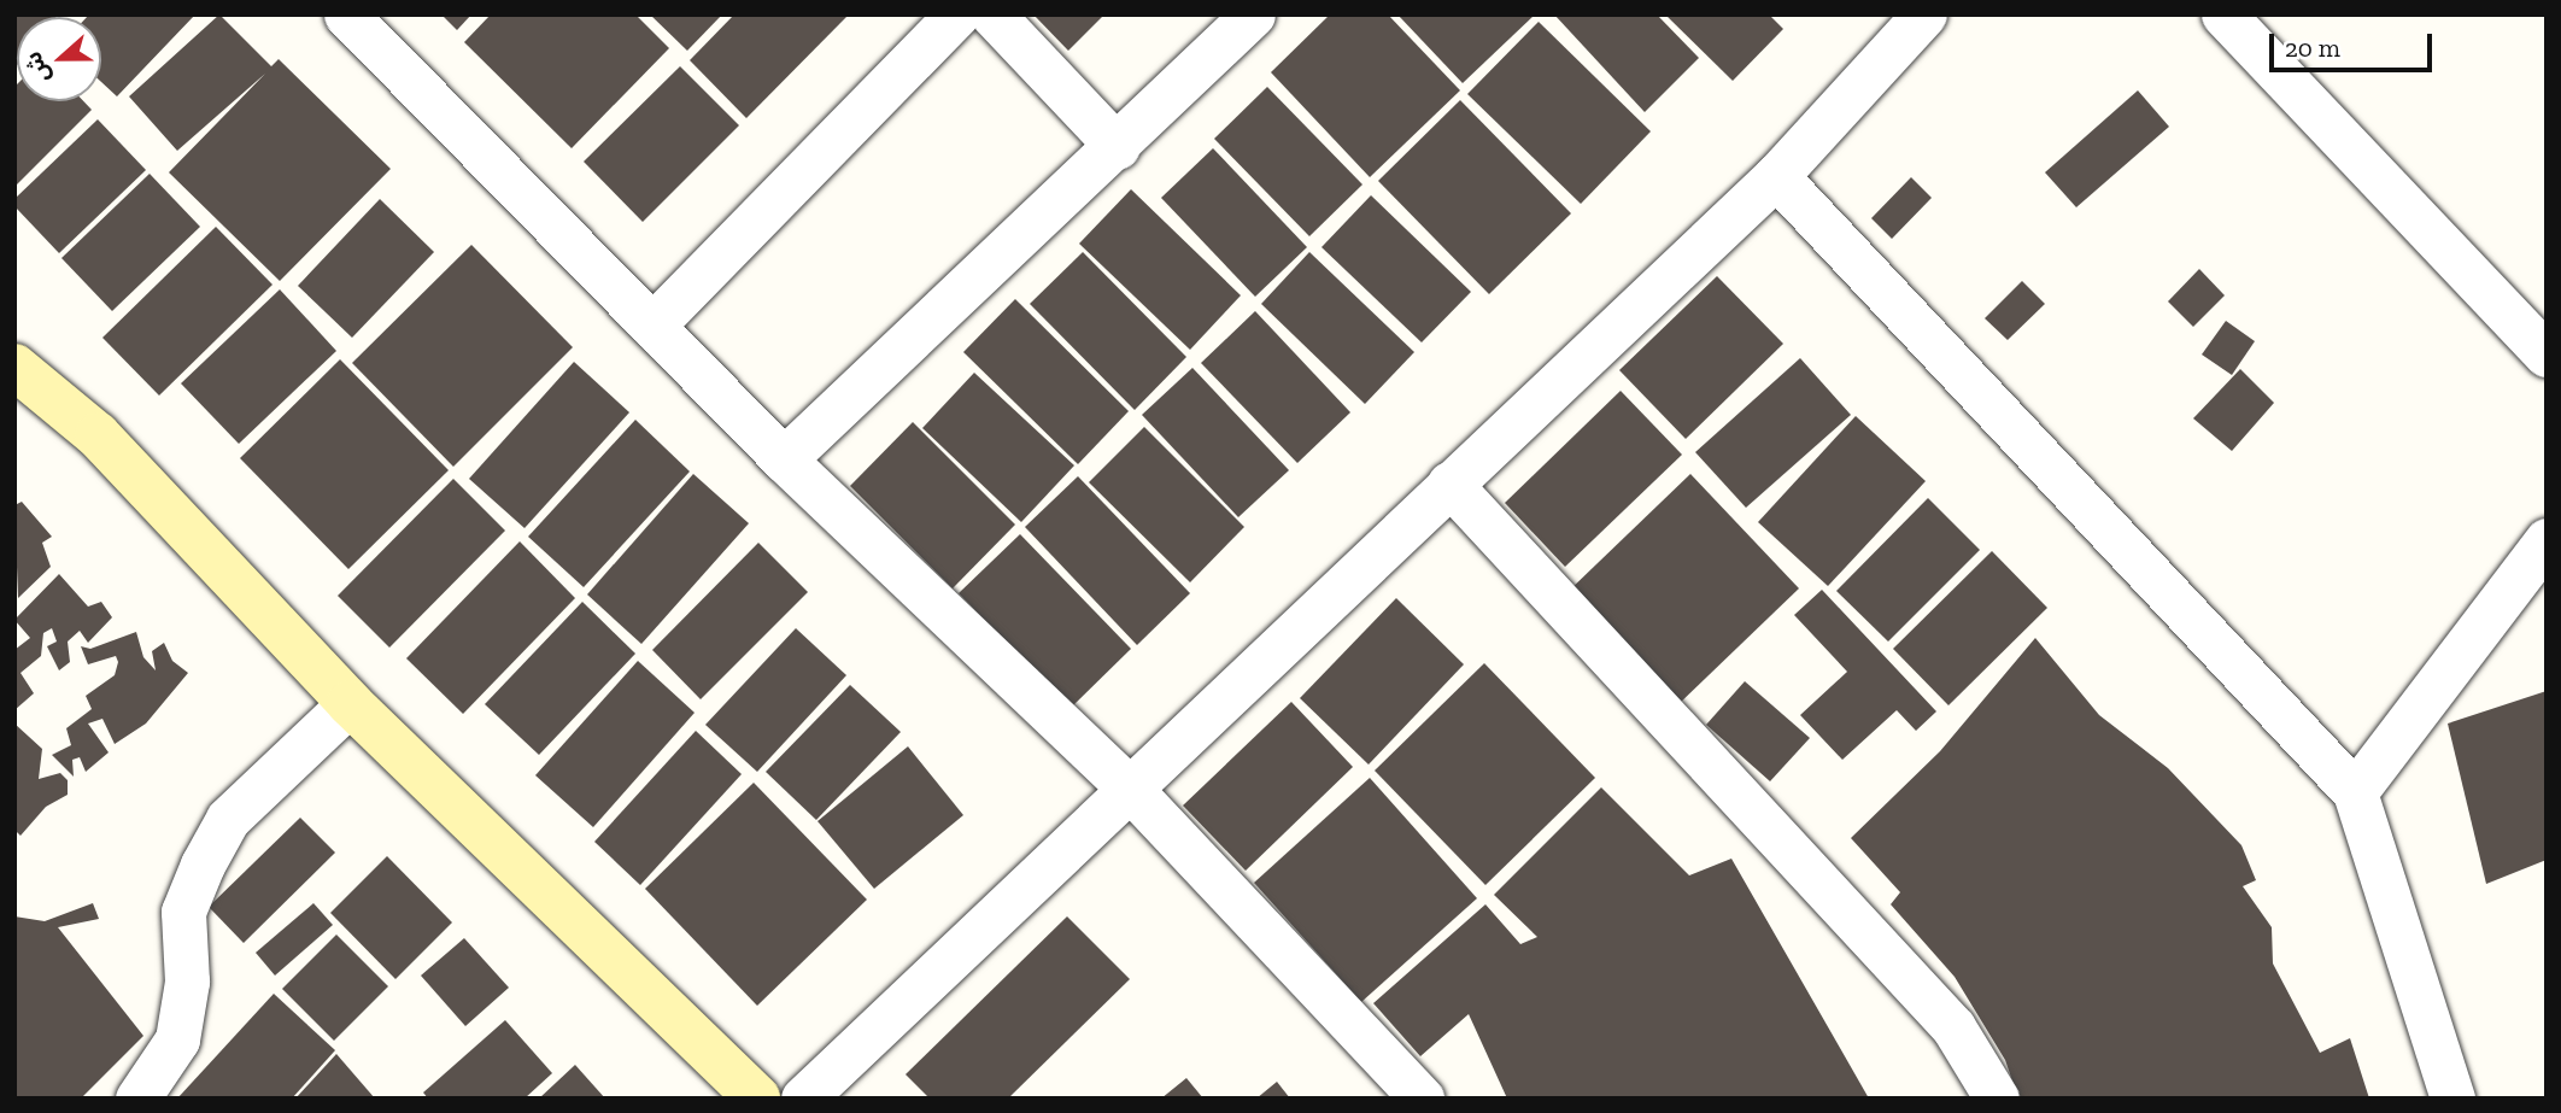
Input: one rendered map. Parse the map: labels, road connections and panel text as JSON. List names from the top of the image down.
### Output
{
  "scale_bar": "20 m",
  "north": "left"
}
